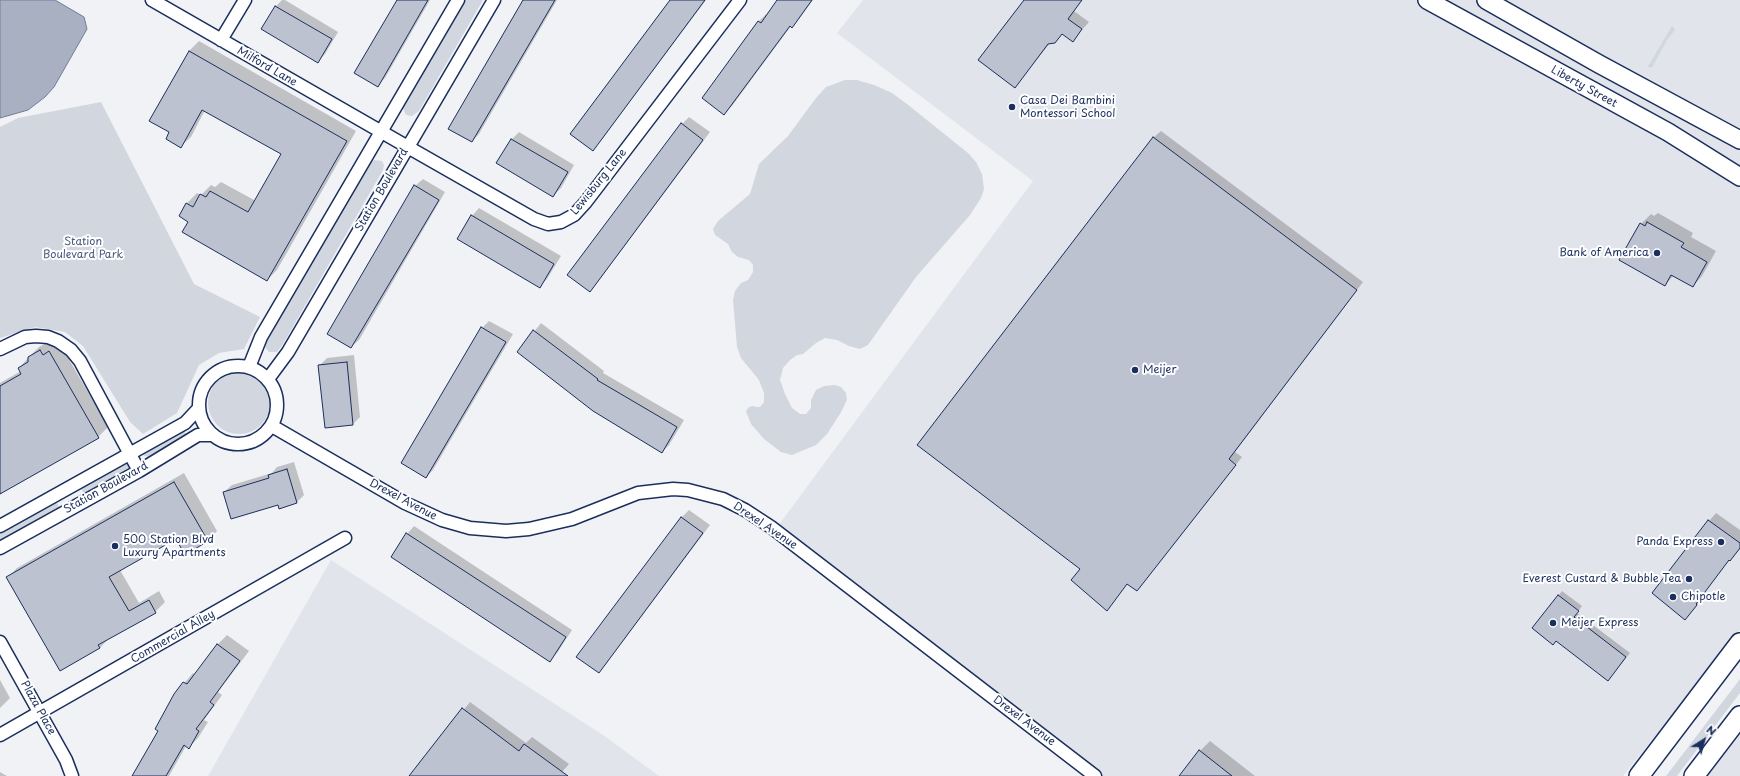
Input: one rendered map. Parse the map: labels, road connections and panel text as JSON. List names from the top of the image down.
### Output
{
  "streets": {
    "street": [
      "Milford Lane",
      "Liberty Street",
      "Lewisburg Lane",
      "Station Boulevard",
      "Drexel Avenue",
      "Commercial Alley",
      "Plaza Place"
    ]
  },
  "crossings": [
    ["Milford Lane", "Lewisburg Lane"],
    ["Lewisburg Lane", "Station Boulevard"],
    ["Station Boulevard", "Drexel Avenue"],
    ["Commercial Alley", "Plaza Place"]
  ],
  "parks": ["Station Boulevard Park"],
  "places": [
    "Casa Dei Bambini Montessori School",
    "Bank of America",
    "Meijer",
    "Panda Express",
    "500 Station Blvd Luxury Apartments",
    "Everest Custard & Bubble Tea",
    "Chipotle",
    "Meijer Express"
  ],
  "north": "top right"
}
